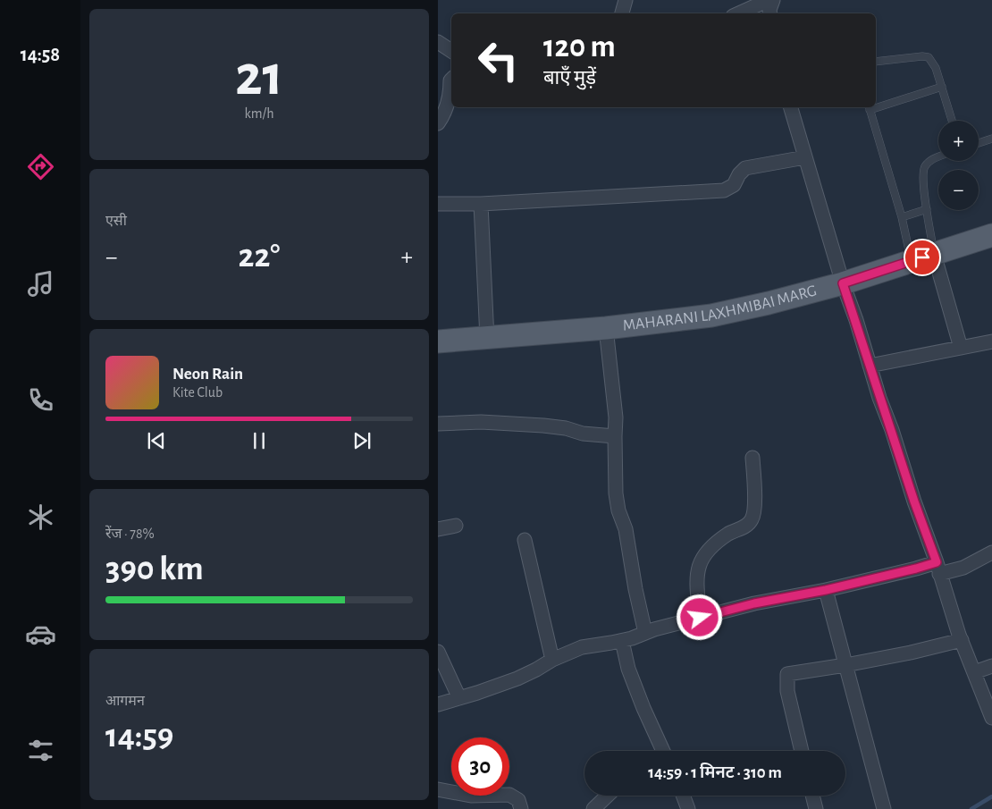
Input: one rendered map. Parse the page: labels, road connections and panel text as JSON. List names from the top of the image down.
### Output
{
  "streets": {
    "main road": ["MAHARANI LAXHMIBAI MARG"]
  },
  "page": {
    "tabs": "14:58",
    "tile": [
      ["21", "km/h"],
      "एसी",
      ["रेंज · 78%", "390 km"],
      ["आगमन", "14:59"]
    ],
    "turn": ["120 m", "बाएँ मुड़ें"],
    "map_buttons": ["+", "−"],
    "heat": ["−", "22°", "+"],
    "song": ["Neon Rain", "Kite Club"],
    "limit": "30",
    "trip": "14:59 · 1 मिनट · 310 m"
  }
}
